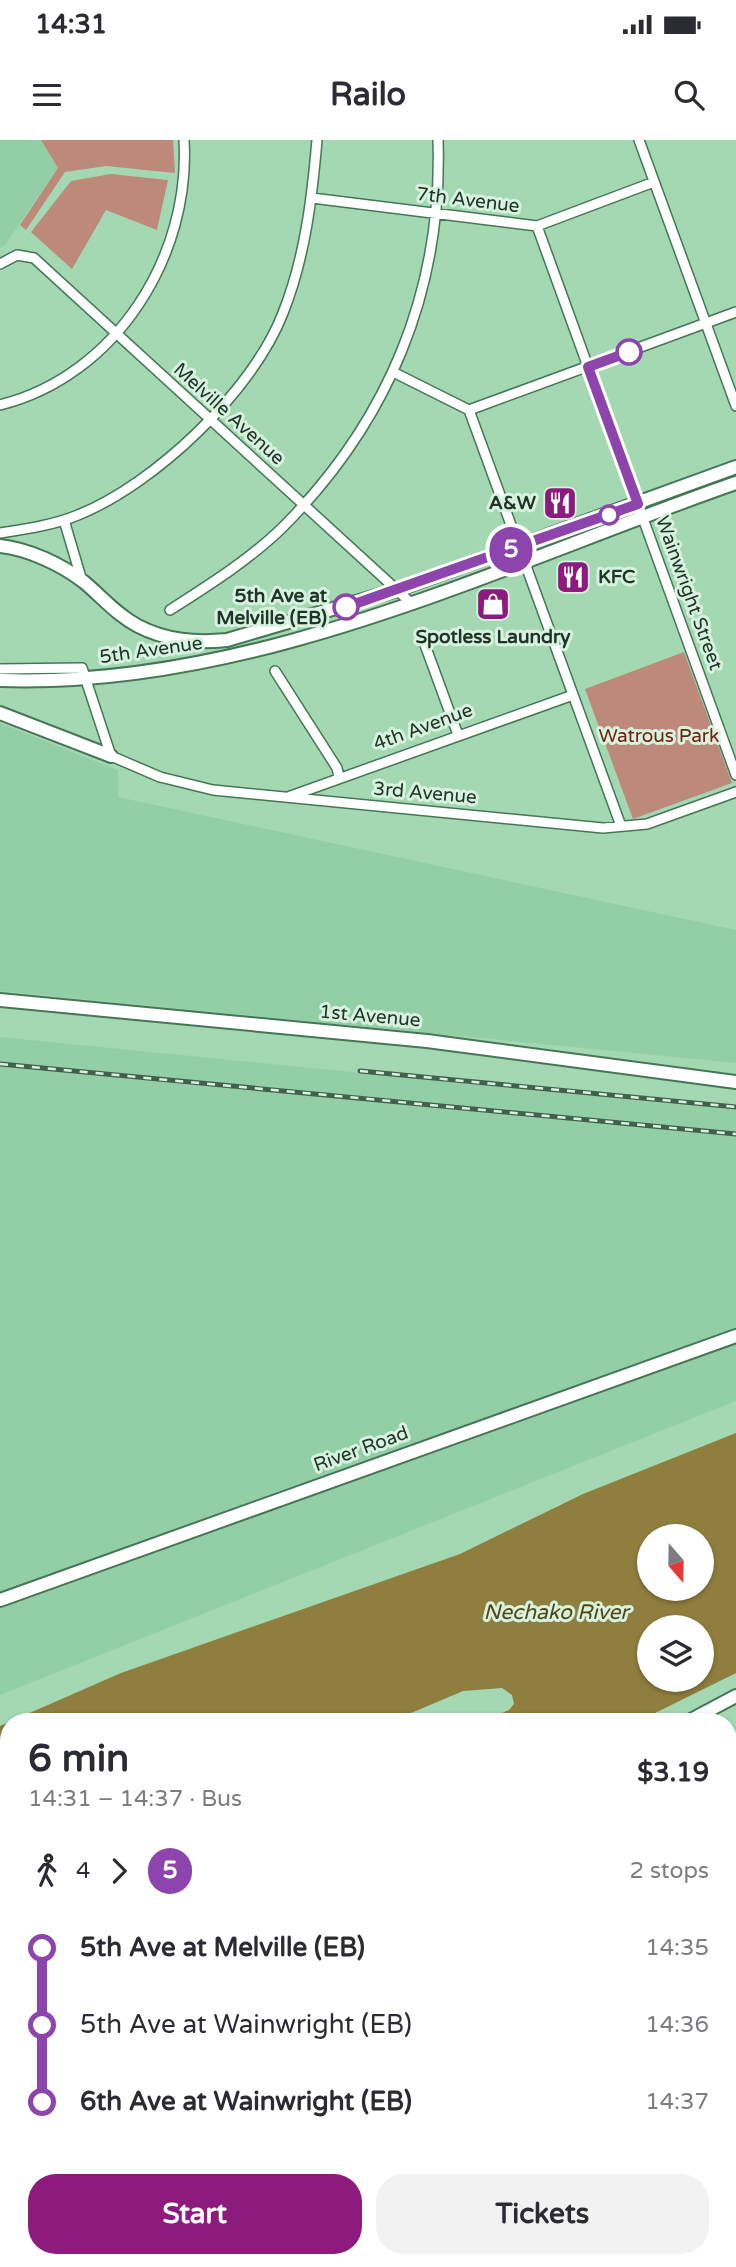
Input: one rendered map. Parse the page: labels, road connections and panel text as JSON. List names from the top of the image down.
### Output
{
  "streets": {
    "main road": ["5th Avenue", "1st Avenue", "River Road"],
    "street": [
      "7th Avenue",
      "Melville Avenue",
      "Wainwright Street",
      "4th Avenue",
      "3rd Avenue"
    ]
  },
  "crossings": [
    ["7th Avenue", "Wainwright Street"],
    ["Melville Avenue", "5th Avenue"],
    ["Wainwright Street", "5th Avenue"],
    ["4th Avenue", "3rd Avenue"]
  ],
  "water": ["Nechako River"],
  "parks": ["Watrous Park"],
  "places": {
    "restaurant": ["A&W", "KFC"],
    "shop": ["Spotless Laundry"],
    "other": ["5th Ave at Melville (EB)"]
  },
  "lines": ["bus line 5"],
  "north": "bottom",
  "page": {
    "status": "14:31",
    "header": "Railo",
    "on_map": "5",
    "heading": ["6 min", "14:31 – 14:37 · Bus", "$3.19"],
    "legs": ["4", "5", "2 stops"],
    "list": [
      {
        "name": "5th Ave at Melville (EB)",
        "value": "14:35"
      },
      {
        "name": "5th Ave at Wainwright (EB)",
        "value": "14:36"
      },
      {
        "name": "6th Ave at Wainwright (EB)",
        "value": "14:37"
      }
    ],
    "buttons": ["Start", "Tickets"]
  }
}
